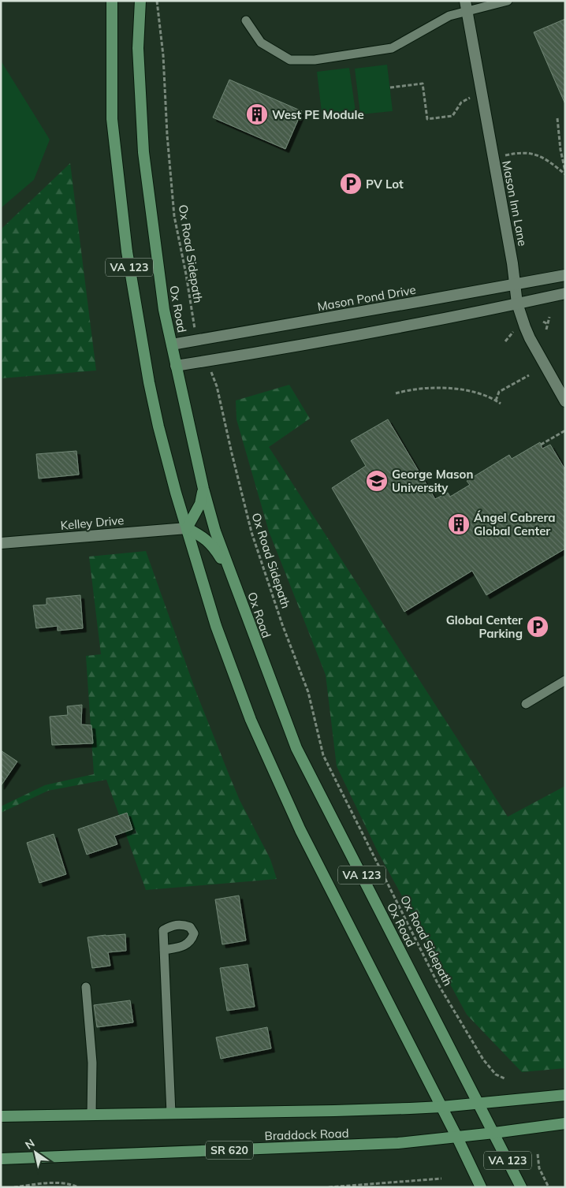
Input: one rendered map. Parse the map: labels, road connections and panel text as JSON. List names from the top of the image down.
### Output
{
  "streets": {
    "main road": [
      "VA 123",
      "Ox Road",
      "Braddock Road",
      "SR 620"
    ],
    "street": ["Mason Inn Lane", "Mason Pond Drive", "Kelley Drive"],
    "path": ["Ox Road Sidepath"]
  },
  "crossings": [
    ["Mason Inn Lane", "Mason Pond Drive"],
    ["Ox Road Sidepath", "Mason Pond Drive"],
    ["VA 123", "Kelley Drive"],
    ["VA 123", "Braddock Road"],
    ["Mason Pond Drive", "Ox Road"],
    ["Ox Road", "Braddock Road"]
  ],
  "places": {
    "building": ["West PE Module", "Ángel Cabrera Global Center"],
    "parking": ["PV Lot", "Global Center Parking"],
    "school or university": ["George Mason University"]
  },
  "north": "top left"
}
